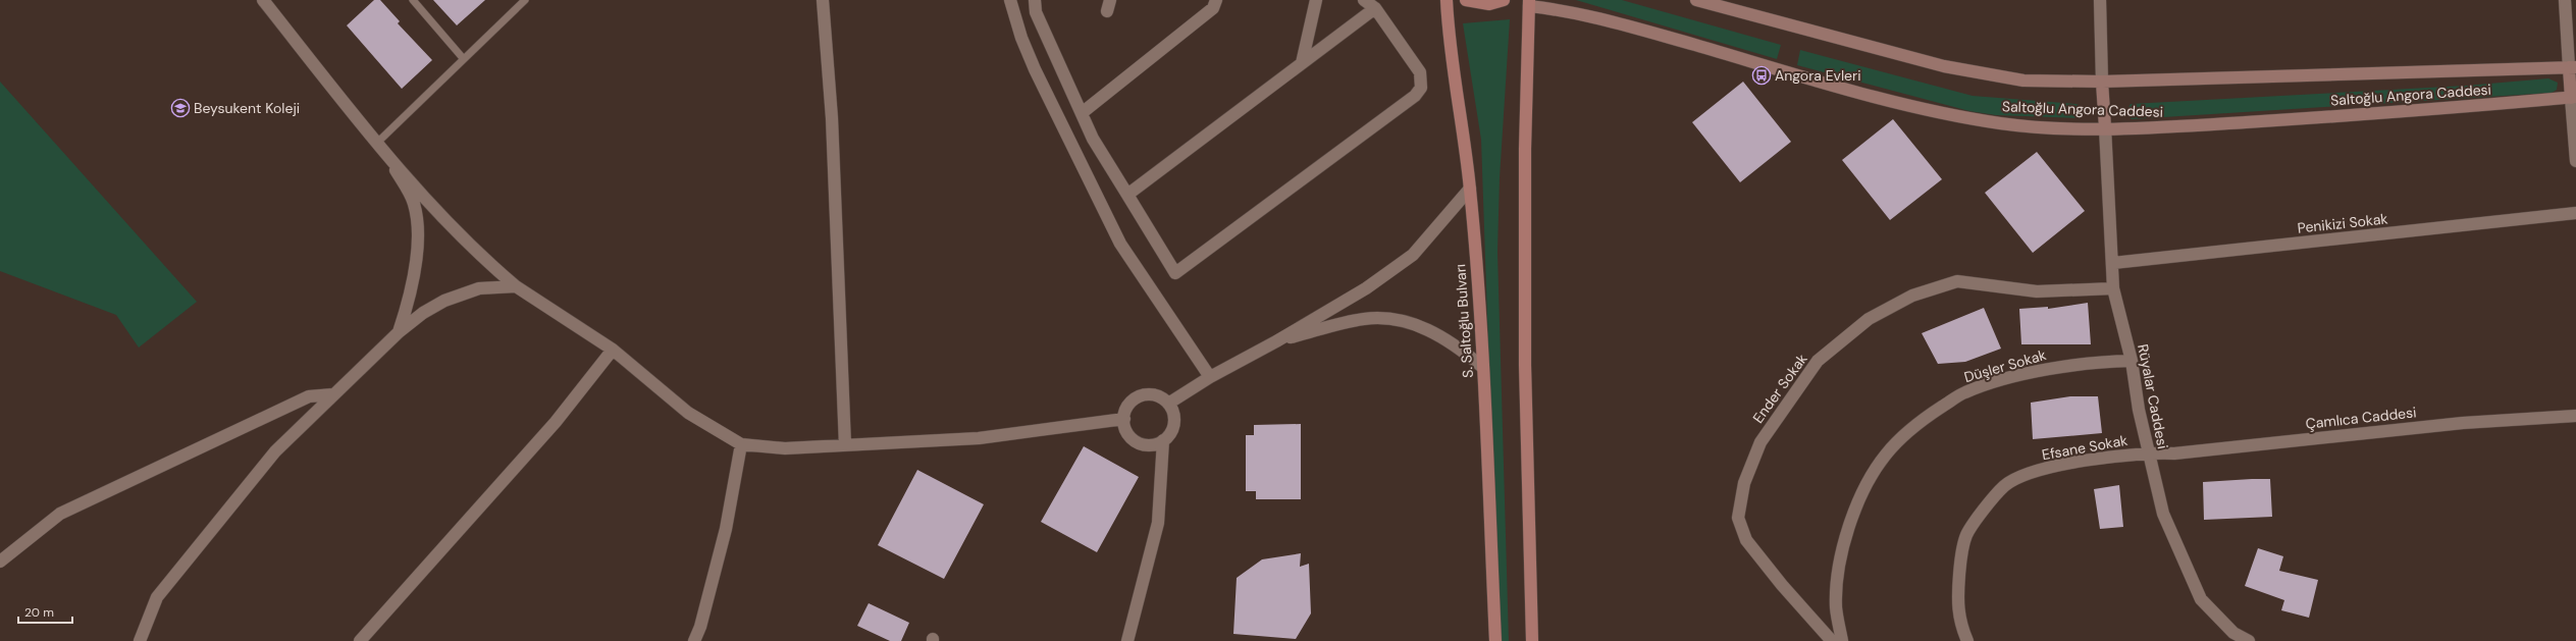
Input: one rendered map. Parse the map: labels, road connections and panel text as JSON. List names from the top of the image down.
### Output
{
  "streets": {
    "main road": ["S. Saltoğlu Bulvarı"],
    "street": [
      "Saltoğlu Angora Caddesi",
      "Penikizi Sokak",
      "Düşler Sokak",
      "Ender Sokak",
      "Rüyalar Caddesi",
      "Çamlıca Caddesi",
      "Efsane Sokak"
    ]
  },
  "crossings": [
    ["Saltoğlu Angora Caddesi", "Rüyalar Caddesi"],
    ["Penikizi Sokak", "Rüyalar Caddesi"],
    ["Düşler Sokak", "Rüyalar Caddesi"],
    ["Ender Sokak", "Rüyalar Caddesi"],
    ["Rüyalar Caddesi", "Çamlıca Caddesi"],
    ["Rüyalar Caddesi", "Efsane Sokak"],
    ["Çamlıca Caddesi", "Efsane Sokak"]
  ],
  "places": {
    "bus stop": ["Angora Evleri"],
    "school or university": ["Beysukent Koleji"]
  },
  "scale_bar": "20 m"
}
